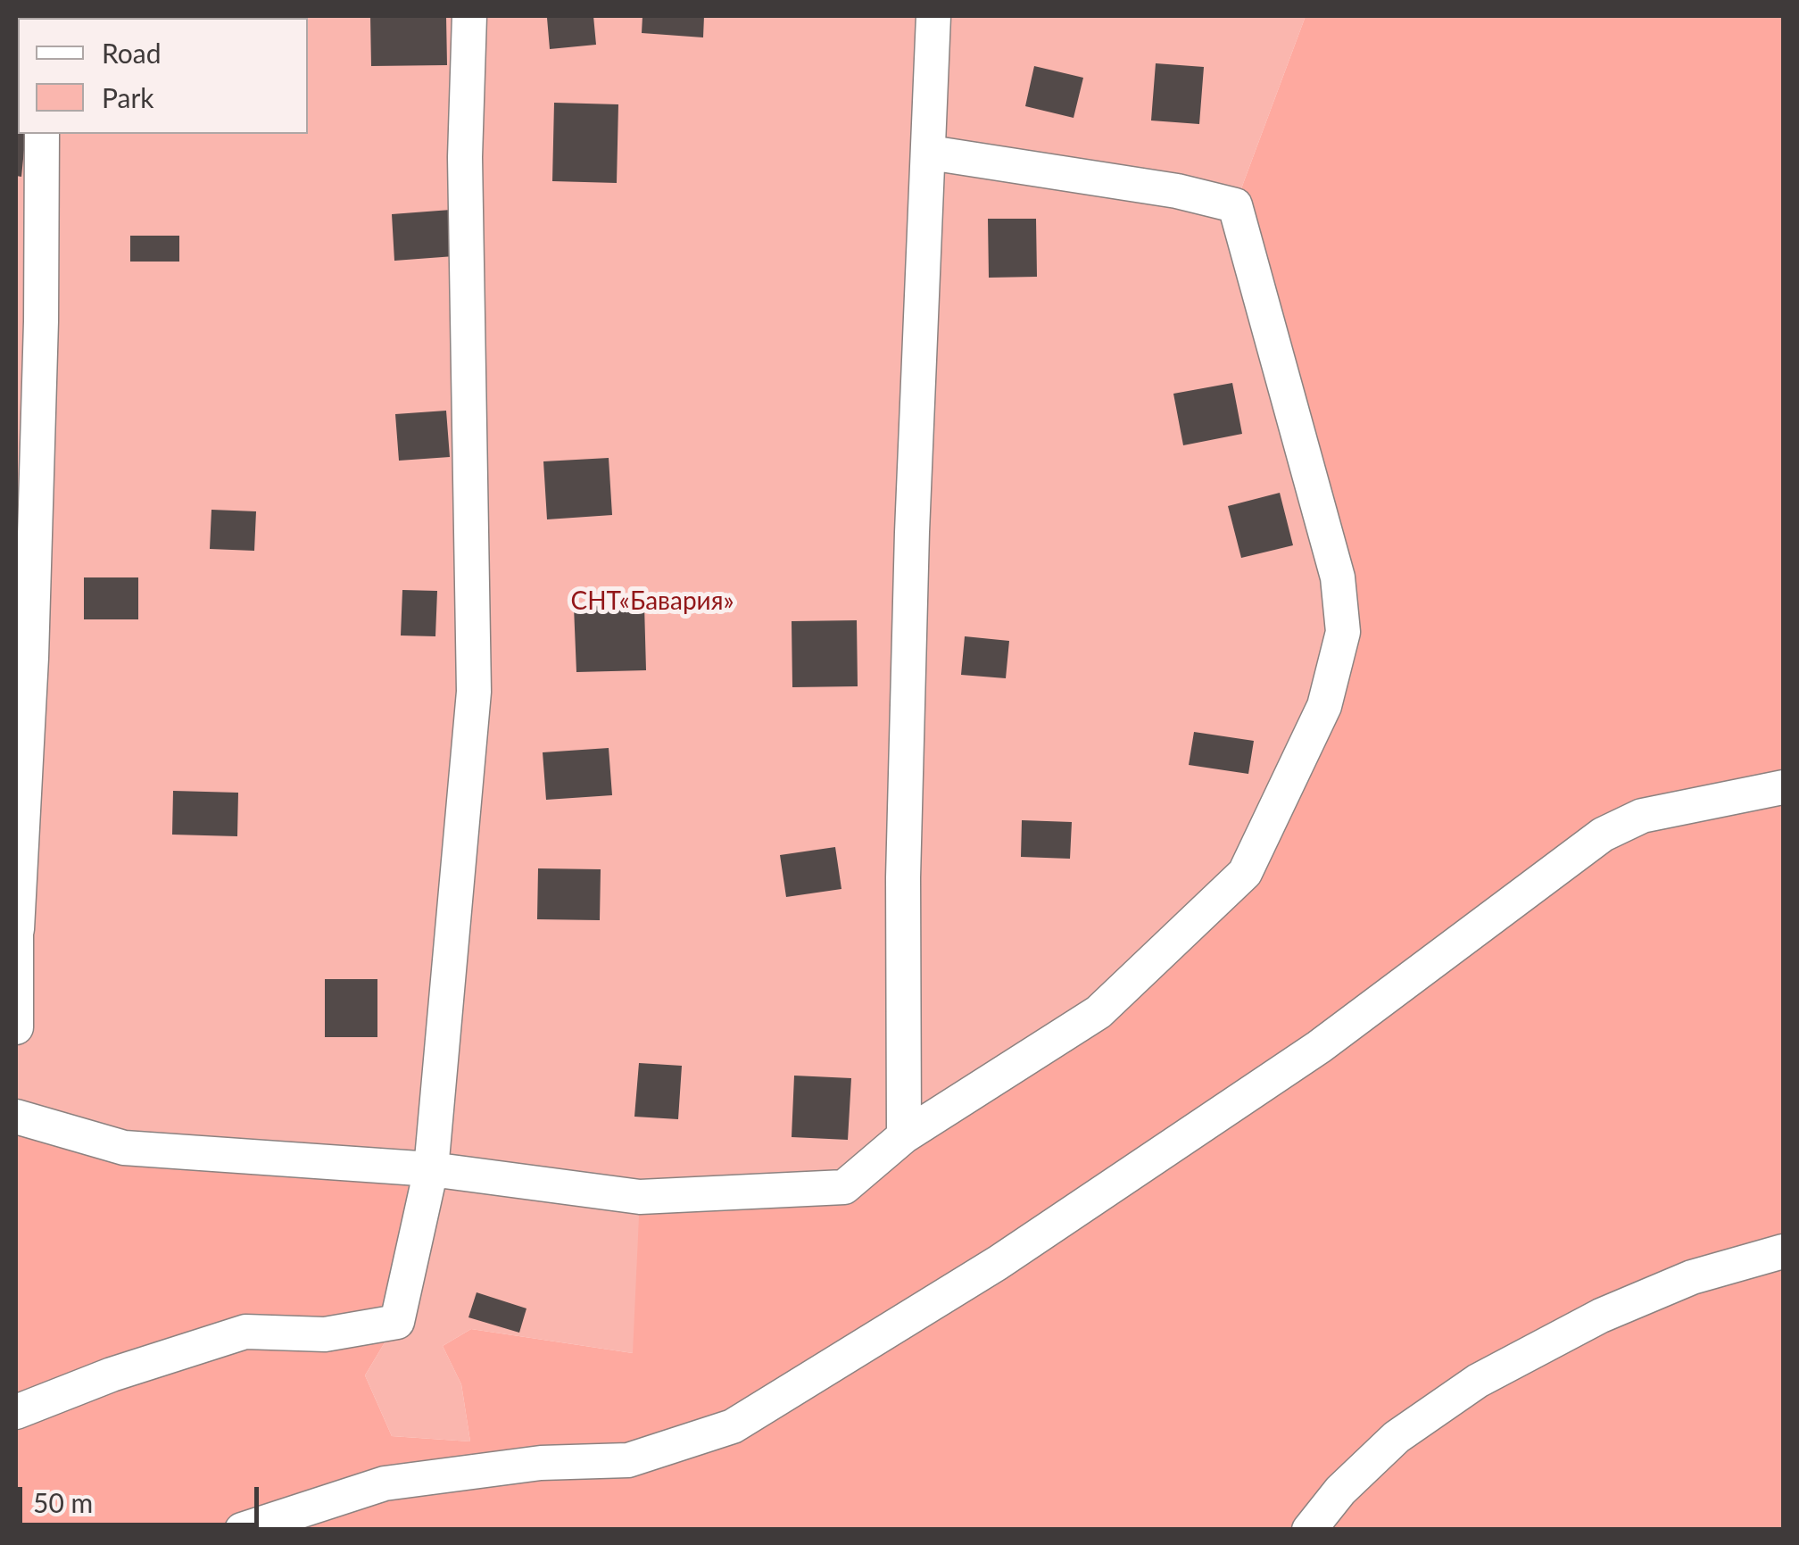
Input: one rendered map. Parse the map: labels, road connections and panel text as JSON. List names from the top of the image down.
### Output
{
  "parks": ["СНТ«Бавария»"],
  "legend": ["Road", "Park"],
  "scale_bar": "50 m"
}
